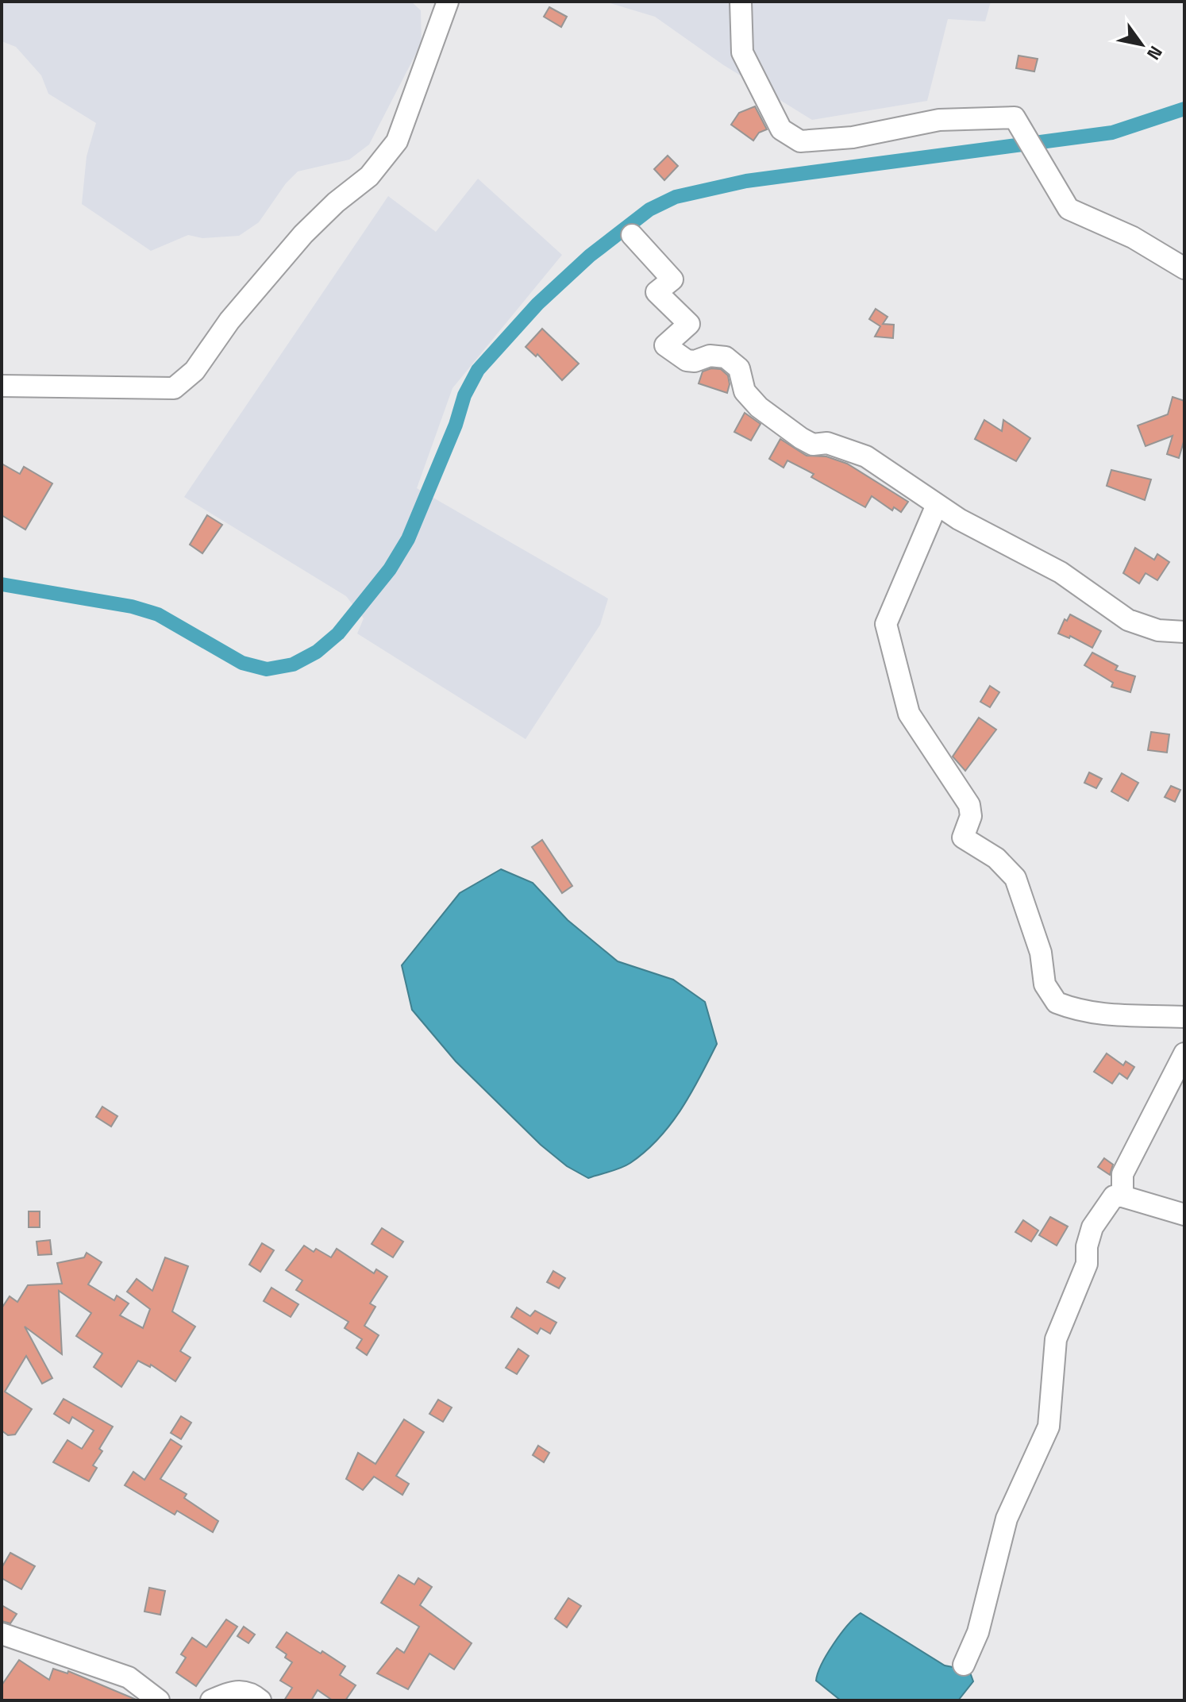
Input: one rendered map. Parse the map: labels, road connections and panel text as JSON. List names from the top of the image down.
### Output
{
  "north": "bottom right"
}
